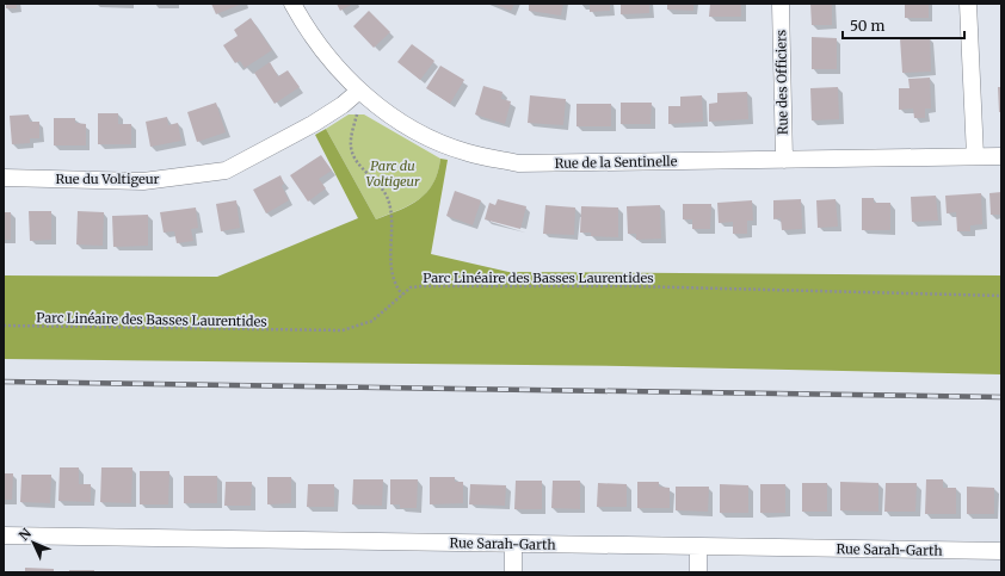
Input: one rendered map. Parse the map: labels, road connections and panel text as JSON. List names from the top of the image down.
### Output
{
  "streets": {
    "street": [
      "Rue des Officiers",
      "Rue de la Sentinelle",
      "Rue du Voltigeur",
      "Rue Sarah-Garth"
    ],
    "path": ["Parc Linéaire des Basses Laurentides"]
  },
  "crossings": [
    ["Rue des Officiers", "Rue de la Sentinelle"],
    ["Rue de la Sentinelle", "Rue du Voltigeur"]
  ],
  "parks": ["Parc du Voltigeur"],
  "scale_bar": "50 m",
  "north": "top left"
}
